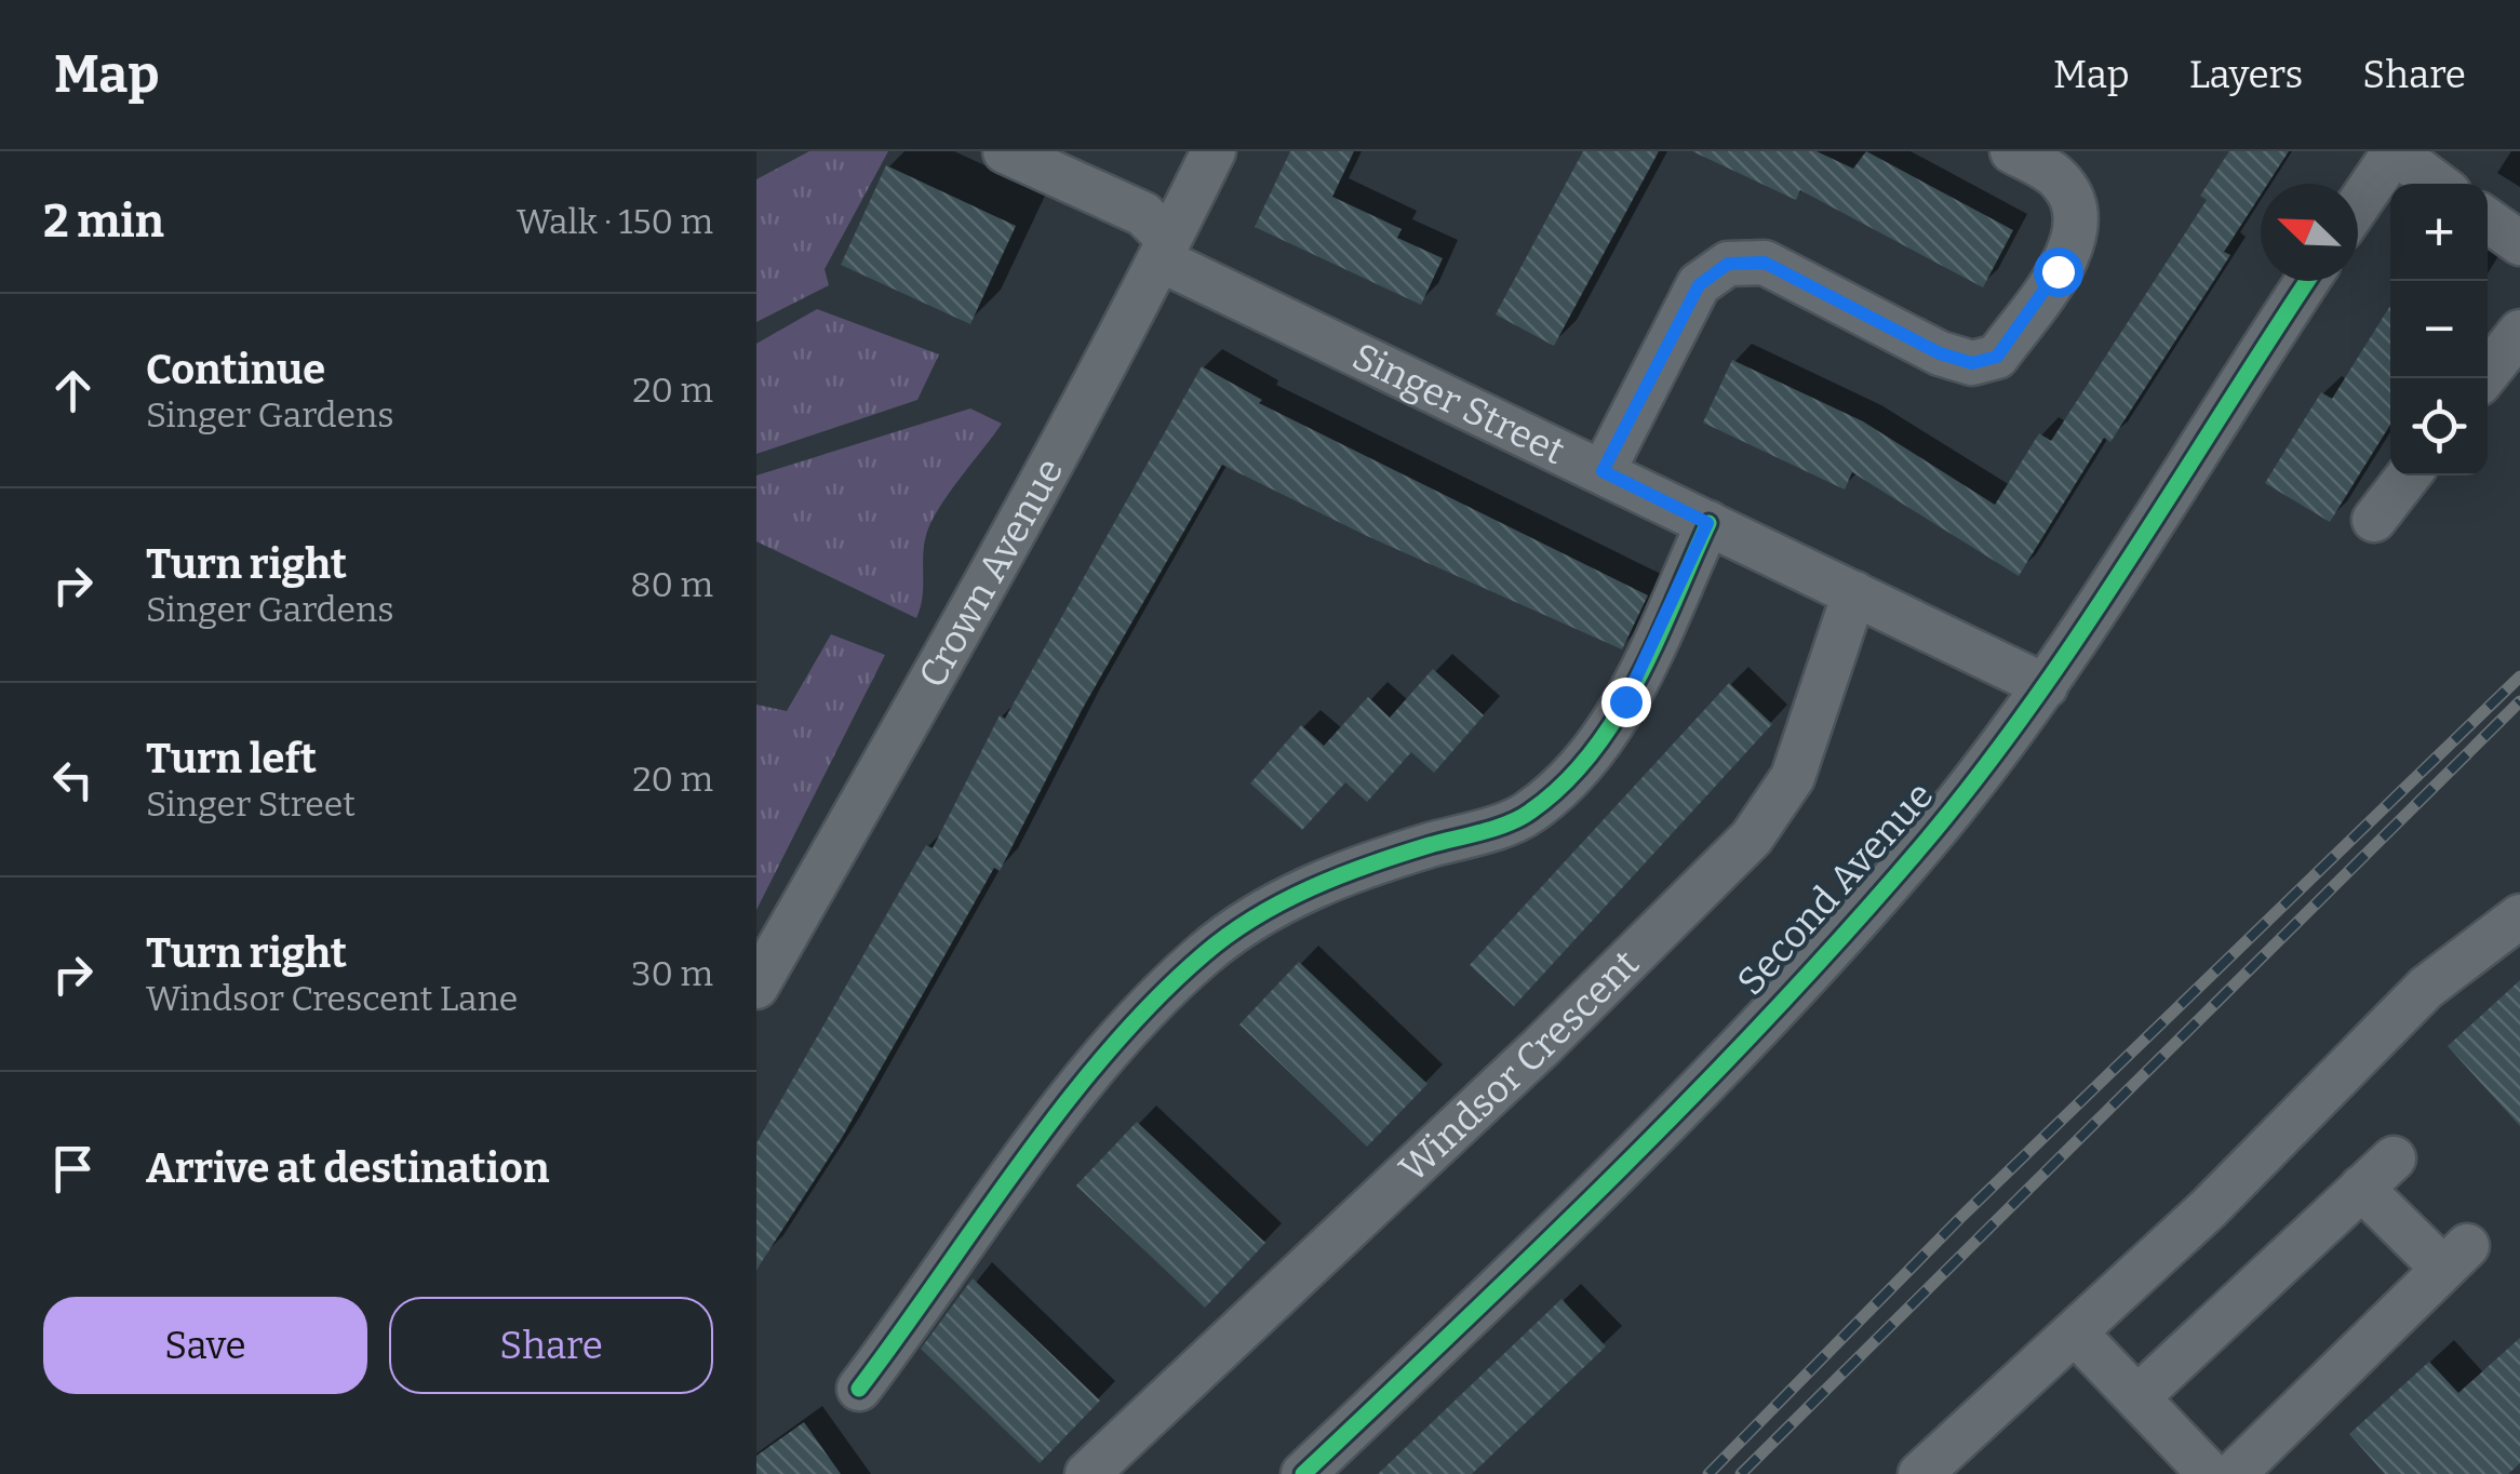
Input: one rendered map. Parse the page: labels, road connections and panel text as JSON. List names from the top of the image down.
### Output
{
  "streets": {
    "street": [
      "Singer Street",
      "Crown Avenue",
      "Second Avenue",
      "Windsor Crescent"
    ]
  },
  "crossings": [
    ["Singer Street", "Crown Avenue"],
    ["Singer Street", "Second Avenue"],
    ["Singer Street", "Windsor Crescent"]
  ],
  "north": "top left",
  "page": {
    "header": "Map",
    "nav": ["Map", "Layers", "Share"],
    "heading": ["2 min", "Walk · 150 m"],
    "map_buttons": ["+", "−"],
    "list": [
      ["Continue", "Singer Gardens", "20 m"],
      ["Turn right", "Singer Gardens", "80 m"],
      ["Turn left", "Singer Street", "20 m"],
      ["Turn right", "Windsor Crescent Lane", "30 m"],
      "Arrive at destination"
    ],
    "buttons": ["Save", "Share"]
  }
}
